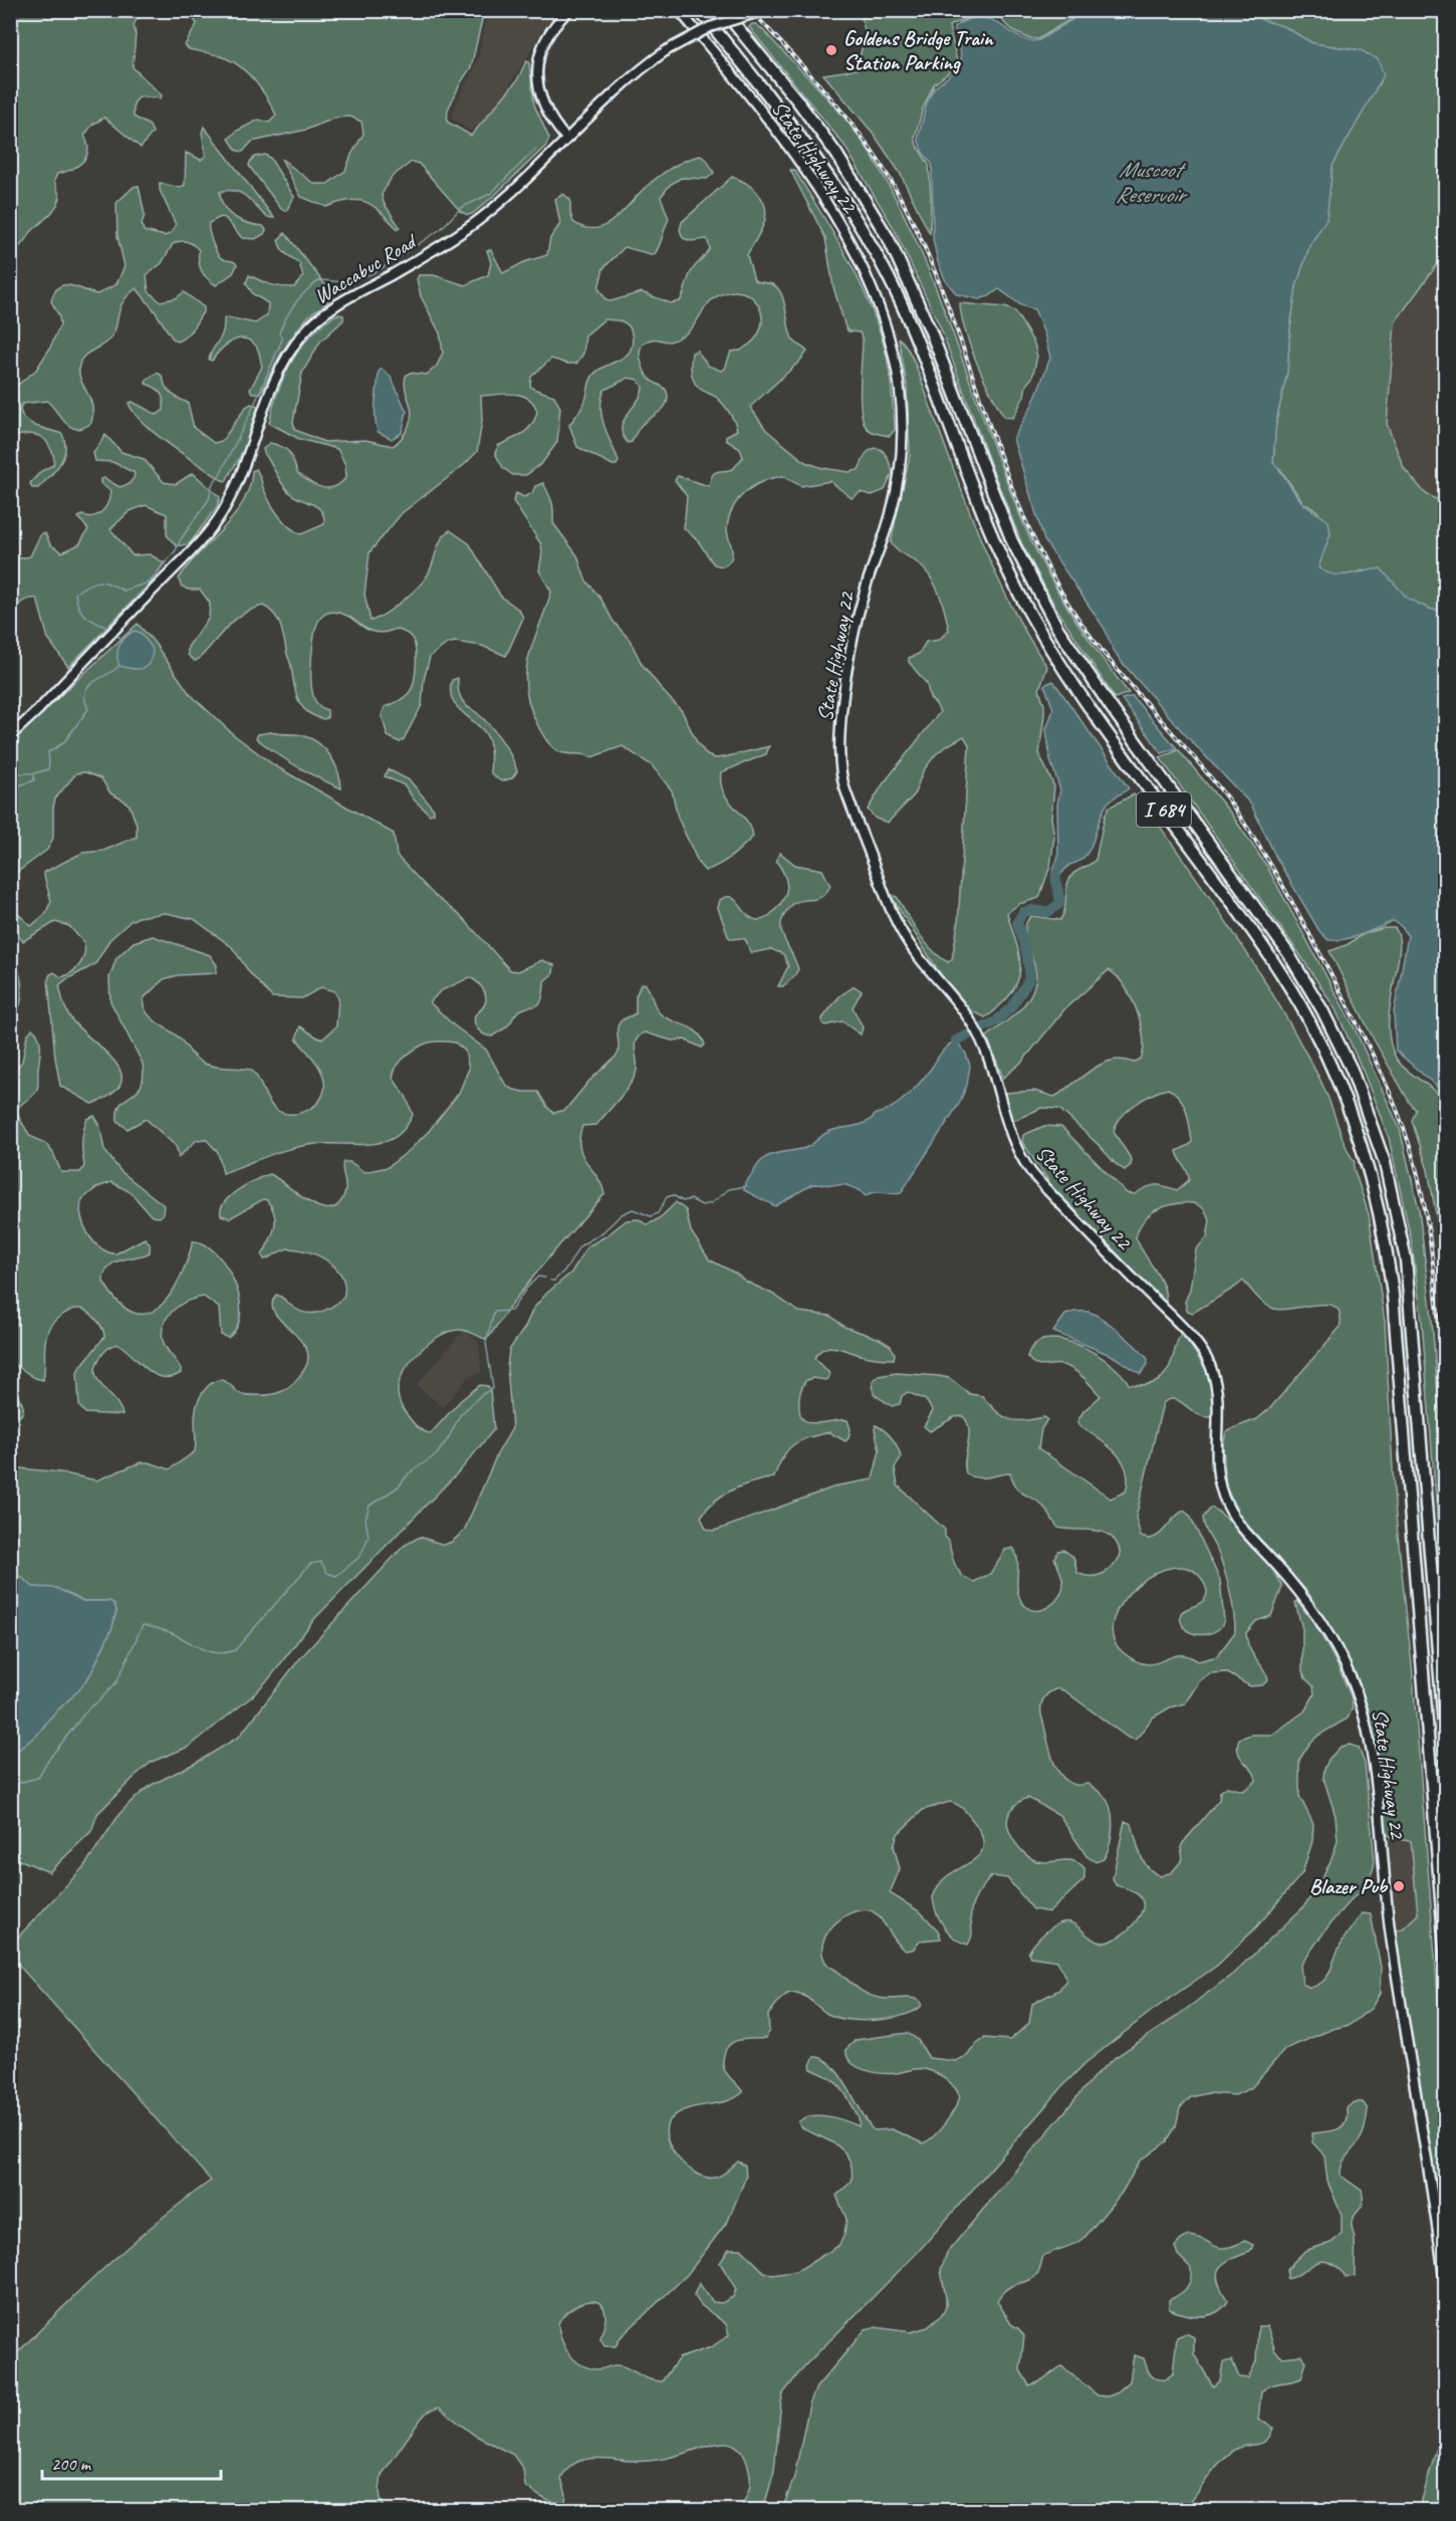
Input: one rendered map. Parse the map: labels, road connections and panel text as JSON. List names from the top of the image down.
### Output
{
  "streets": {
    "highway": ["I 684"],
    "main road": ["State Highway 22", "Waccabuc Road"]
  },
  "water": ["Muscoot Reservoir"],
  "places": ["Goldens Bridge Train Station Parking", "Blazer Pub"],
  "scale_bar": "200 m"
}
